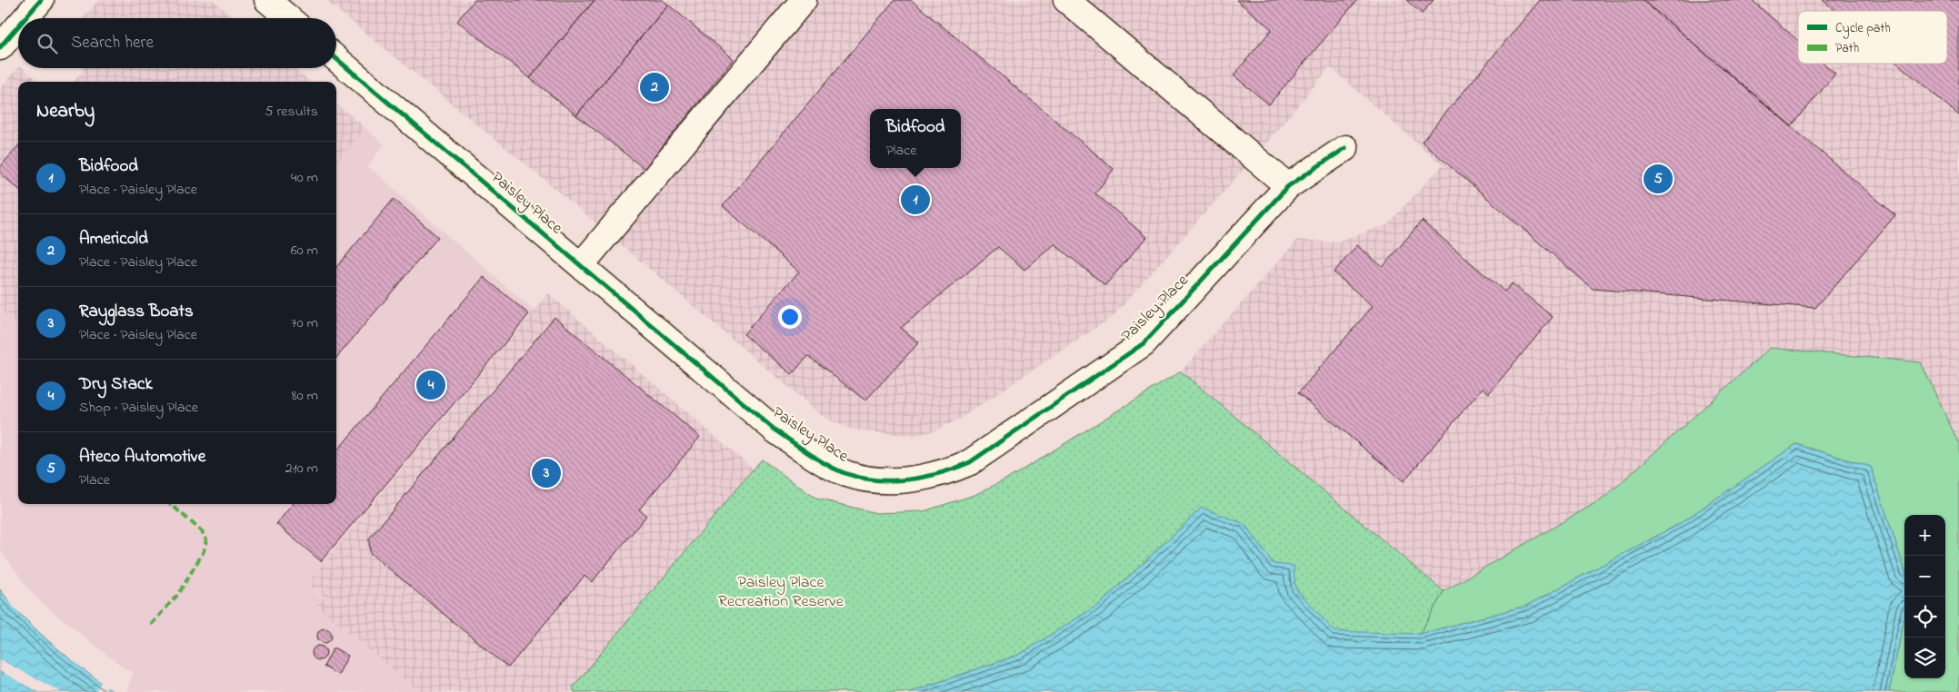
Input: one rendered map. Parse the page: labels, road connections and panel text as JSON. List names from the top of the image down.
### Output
{
  "streets": {
    "street": ["Paisley Place"]
  },
  "parks": ["Paisley Place Recreation Reserve"],
  "legend": ["Cycle path", "Path"],
  "page": {
    "search": "Search here",
    "pins": [
      "2",
      "5",
      "1",
      "4",
      "3"
    ],
    "heading": ["Nearby", "5 results"],
    "popup": ["Bidfood", "Place"],
    "list": [
      {
        "mark": "1",
        "name": "Bidfood",
        "note": "Place · Paisley Place",
        "value": "40 m"
      },
      {
        "mark": "2",
        "name": "Americold",
        "note": "Place · Paisley Place",
        "value": "60 m"
      },
      {
        "mark": "3",
        "name": "Rayglass Boats",
        "note": "Place · Paisley Place",
        "value": "70 m"
      },
      {
        "mark": "4",
        "name": "Dry Stack",
        "note": "Shop · Paisley Place",
        "value": "80 m"
      },
      {
        "mark": "5",
        "name": "Ateco Automotive",
        "note": "Place",
        "value": "210 m"
      }
    ],
    "map_buttons": ["+", "−"]
  }
}
